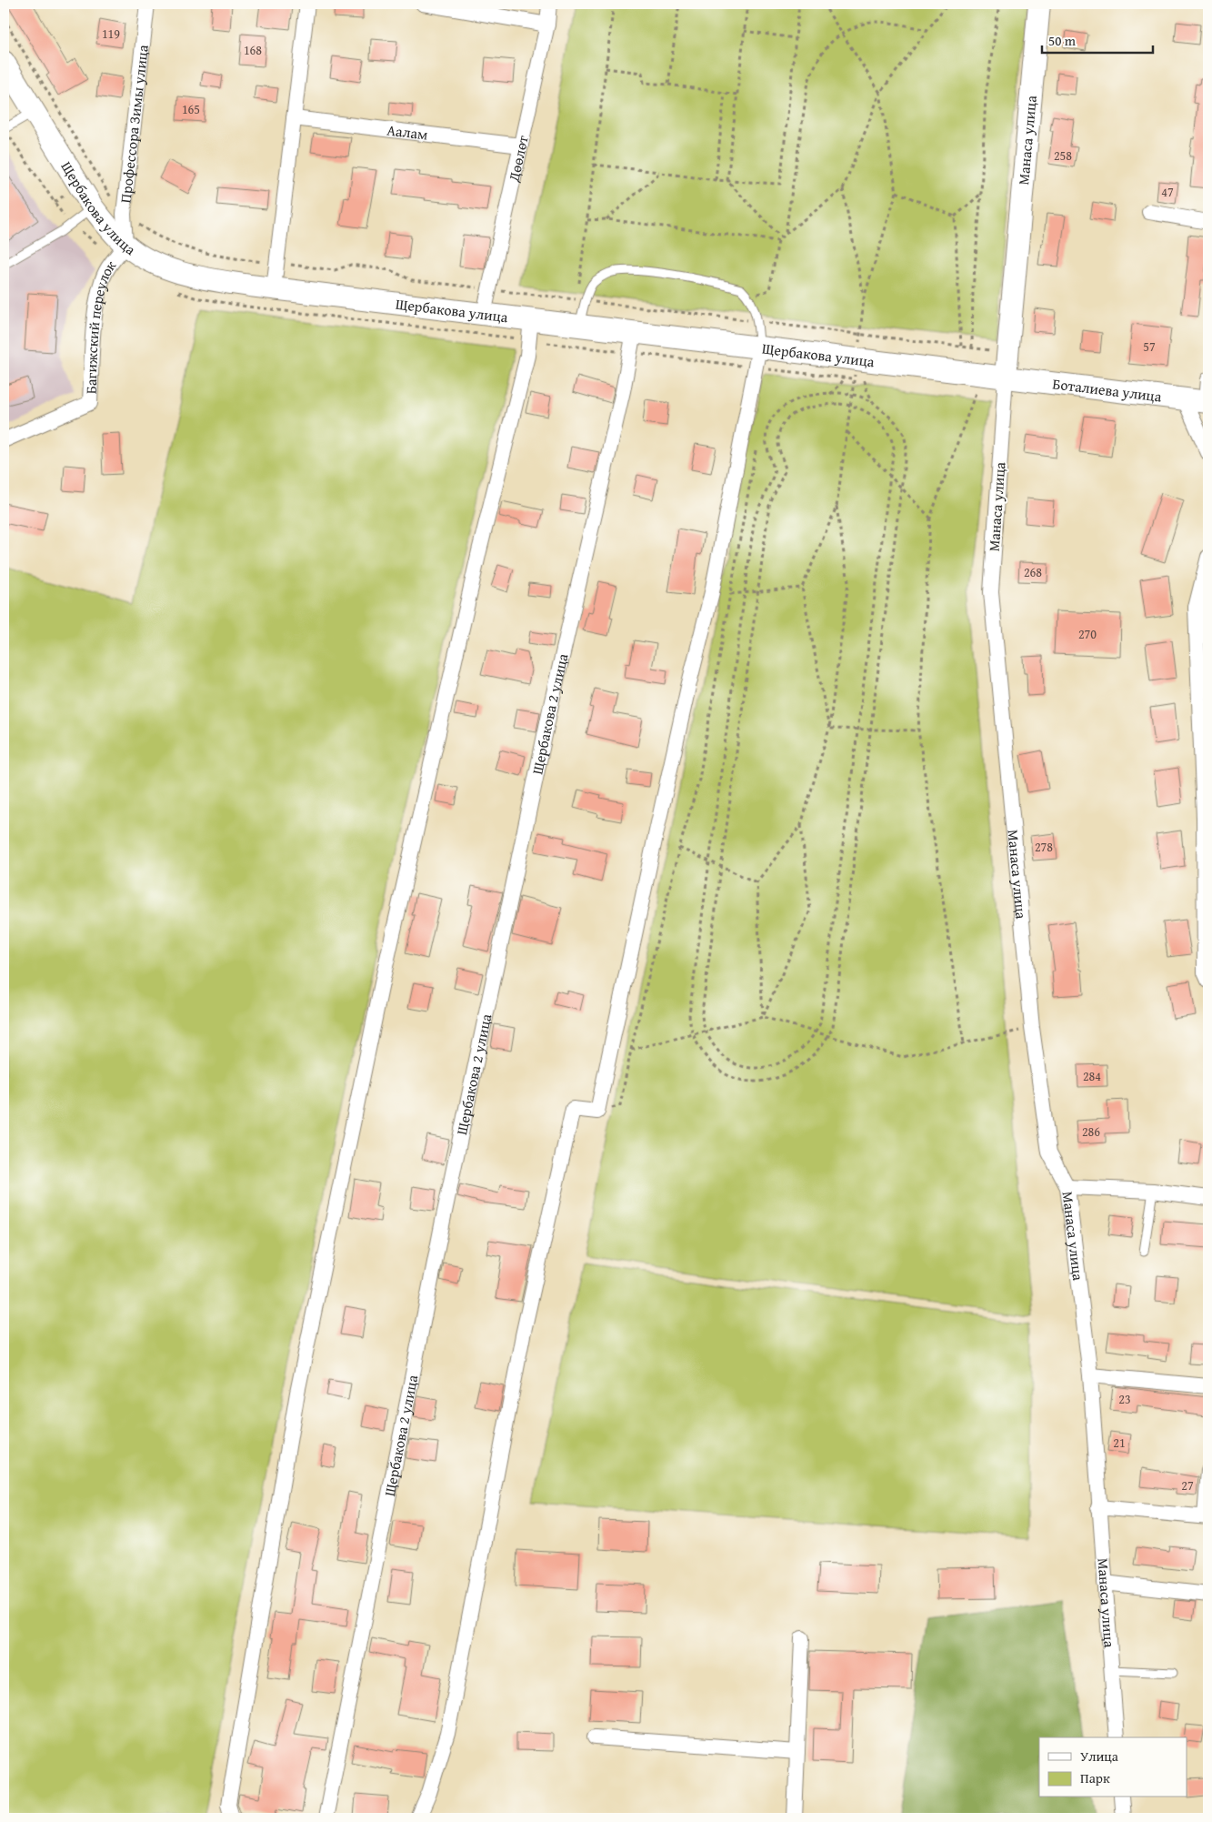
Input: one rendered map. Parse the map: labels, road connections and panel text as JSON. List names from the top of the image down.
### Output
{
  "streets": {
    "street": [
      "Профессора Зимы улица",
      "Аалам",
      "Манаса улица",
      "Дөөлөт",
      "Щербакова улица",
      "Багижский переулок",
      "Боталиева улица",
      "Щербакова 2 улица"
    ]
  },
  "crossings": [
    ["Профессора Зимы улица", "Щербакова улица"],
    ["Профессора Зимы улица", "Багижский переулок"],
    ["Аалам", "Дөөлөт"],
    ["Манаса улица", "Щербакова улица"],
    ["Манаса улица", "Боталиева улица"],
    ["Дөөлөт", "Щербакова улица"],
    ["Щербакова улица", "Багижский переулок"],
    ["Щербакова улица", "Боталиева улица"],
    ["Щербакова улица", "Щербакова 2 улица"]
  ],
  "house_numbers": [
    "119",
    "168",
    "165",
    "258",
    "47",
    "57",
    "268",
    "270",
    "278",
    "284",
    "286",
    "23",
    "21",
    "27"
  ],
  "legend": ["Улица", "Парк"],
  "scale_bar": "50 m"
}
